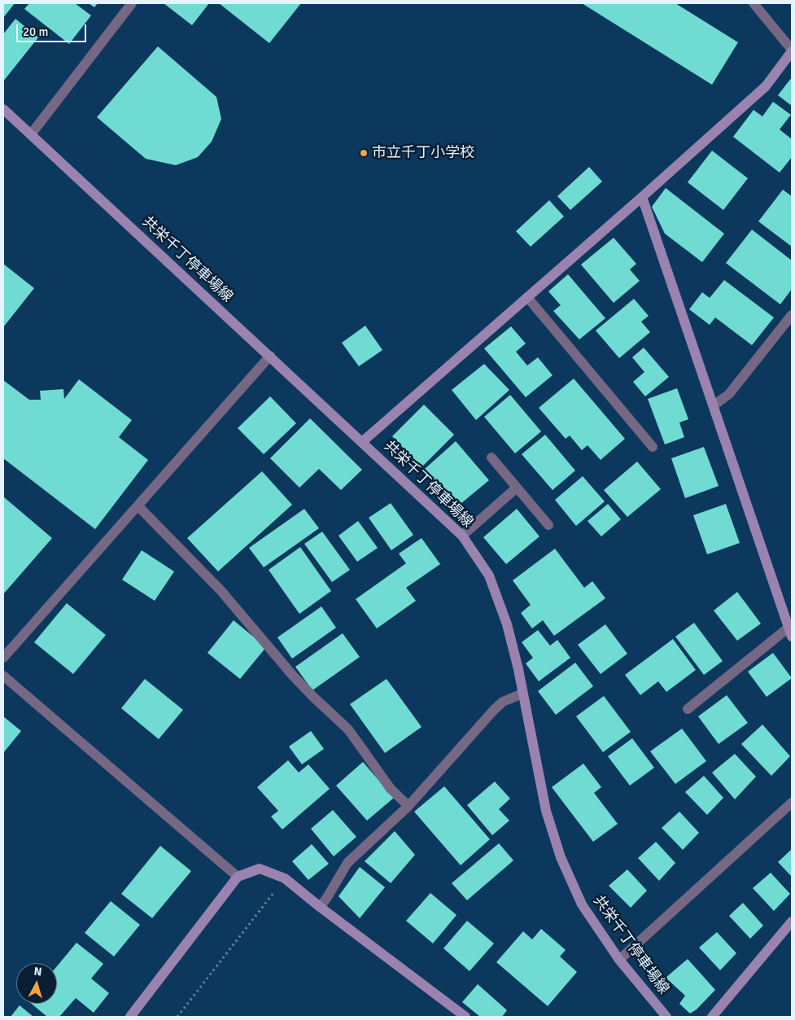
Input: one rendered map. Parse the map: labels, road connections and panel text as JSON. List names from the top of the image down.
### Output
{
  "streets": {
    "street": ["共栄千丁停車場線"]
  },
  "places": ["市立千丁小学校"],
  "scale_bar": "20 m",
  "north": "top"
}
